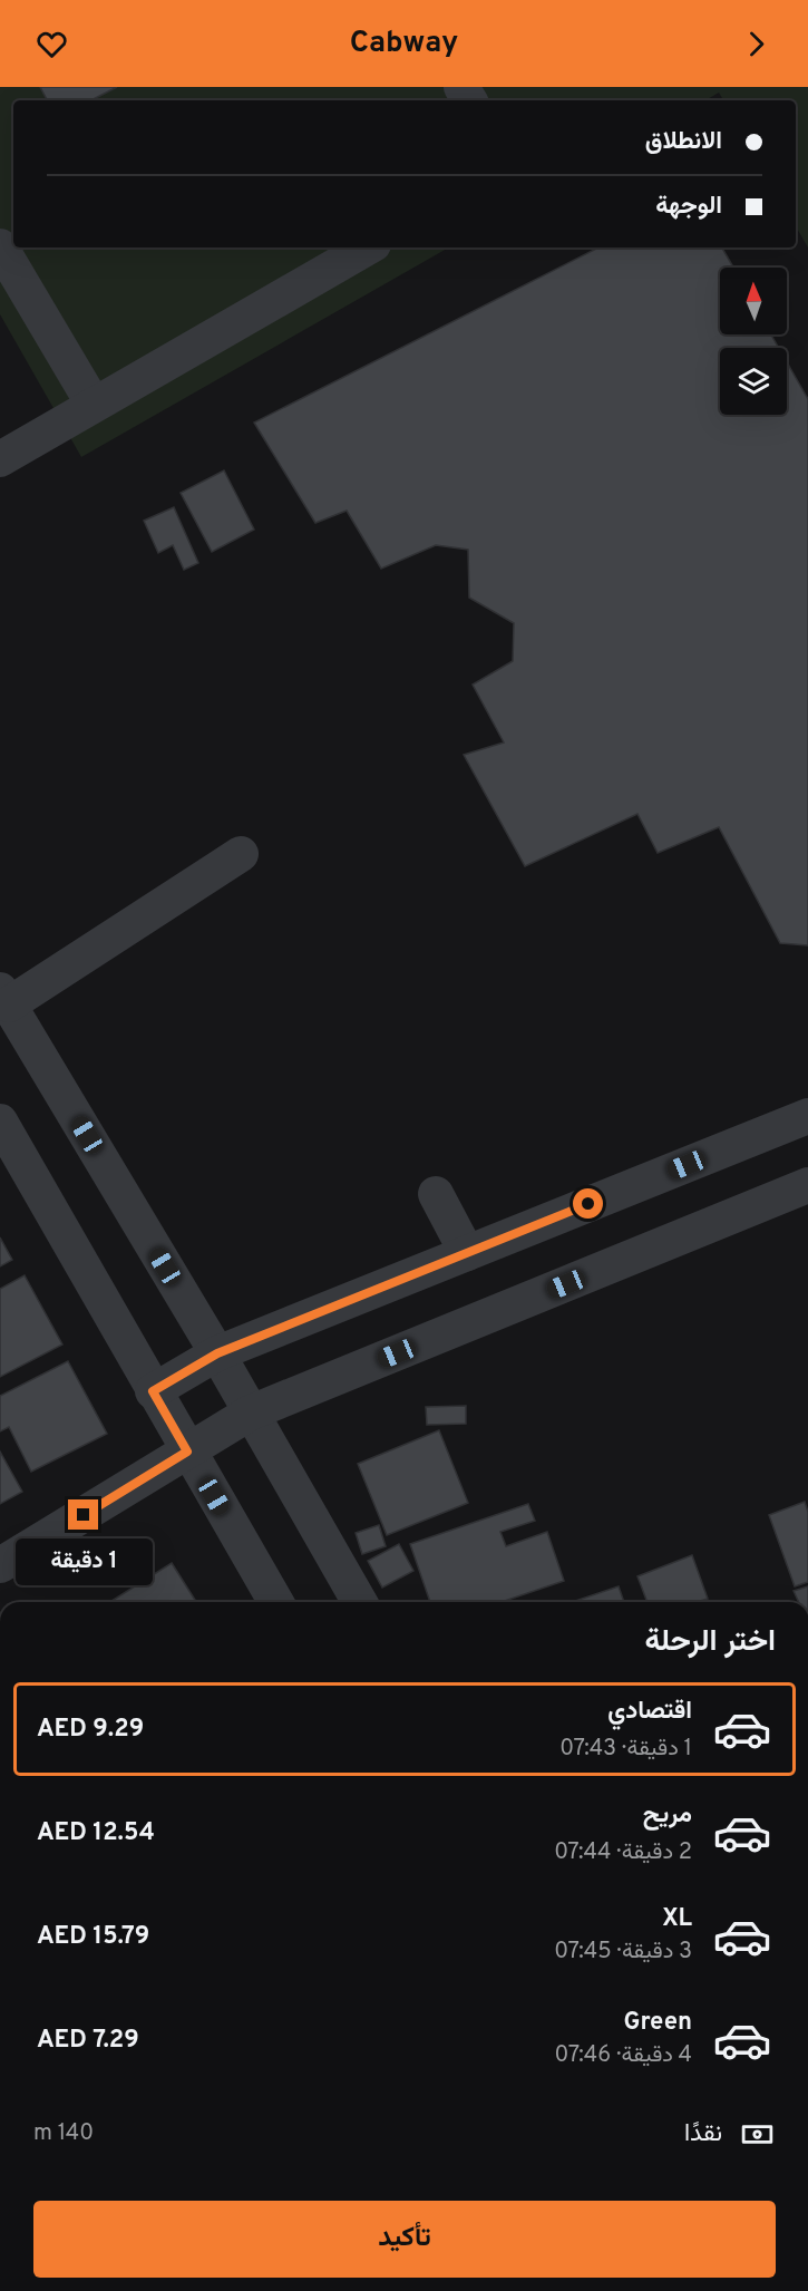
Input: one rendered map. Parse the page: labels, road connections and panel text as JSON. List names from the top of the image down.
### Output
{
  "north": "top",
  "page": {
    "header": "Cabway",
    "banner": ["الانطلاق", "الوجهة"],
    "bubble": "1 دقيقة",
    "heading": "اختر الرحلة",
    "list": [
      {
        "name": "اقتصادي",
        "note": "1 دقيقة · 07:43",
        "value": "AED 9.29"
      },
      {
        "name": "مريح",
        "note": "2 دقيقة · 07:44",
        "value": "AED 12.54"
      },
      {
        "name": "XL",
        "note": "3 دقيقة · 07:45",
        "value": "AED 15.79"
      },
      {
        "name": "Green",
        "note": "4 دقيقة · 07:46",
        "value": "AED 7.29"
      }
    ],
    "pay": ["نقدًا", "140 m"],
    "buttons": "تأكيد"
  }
}
